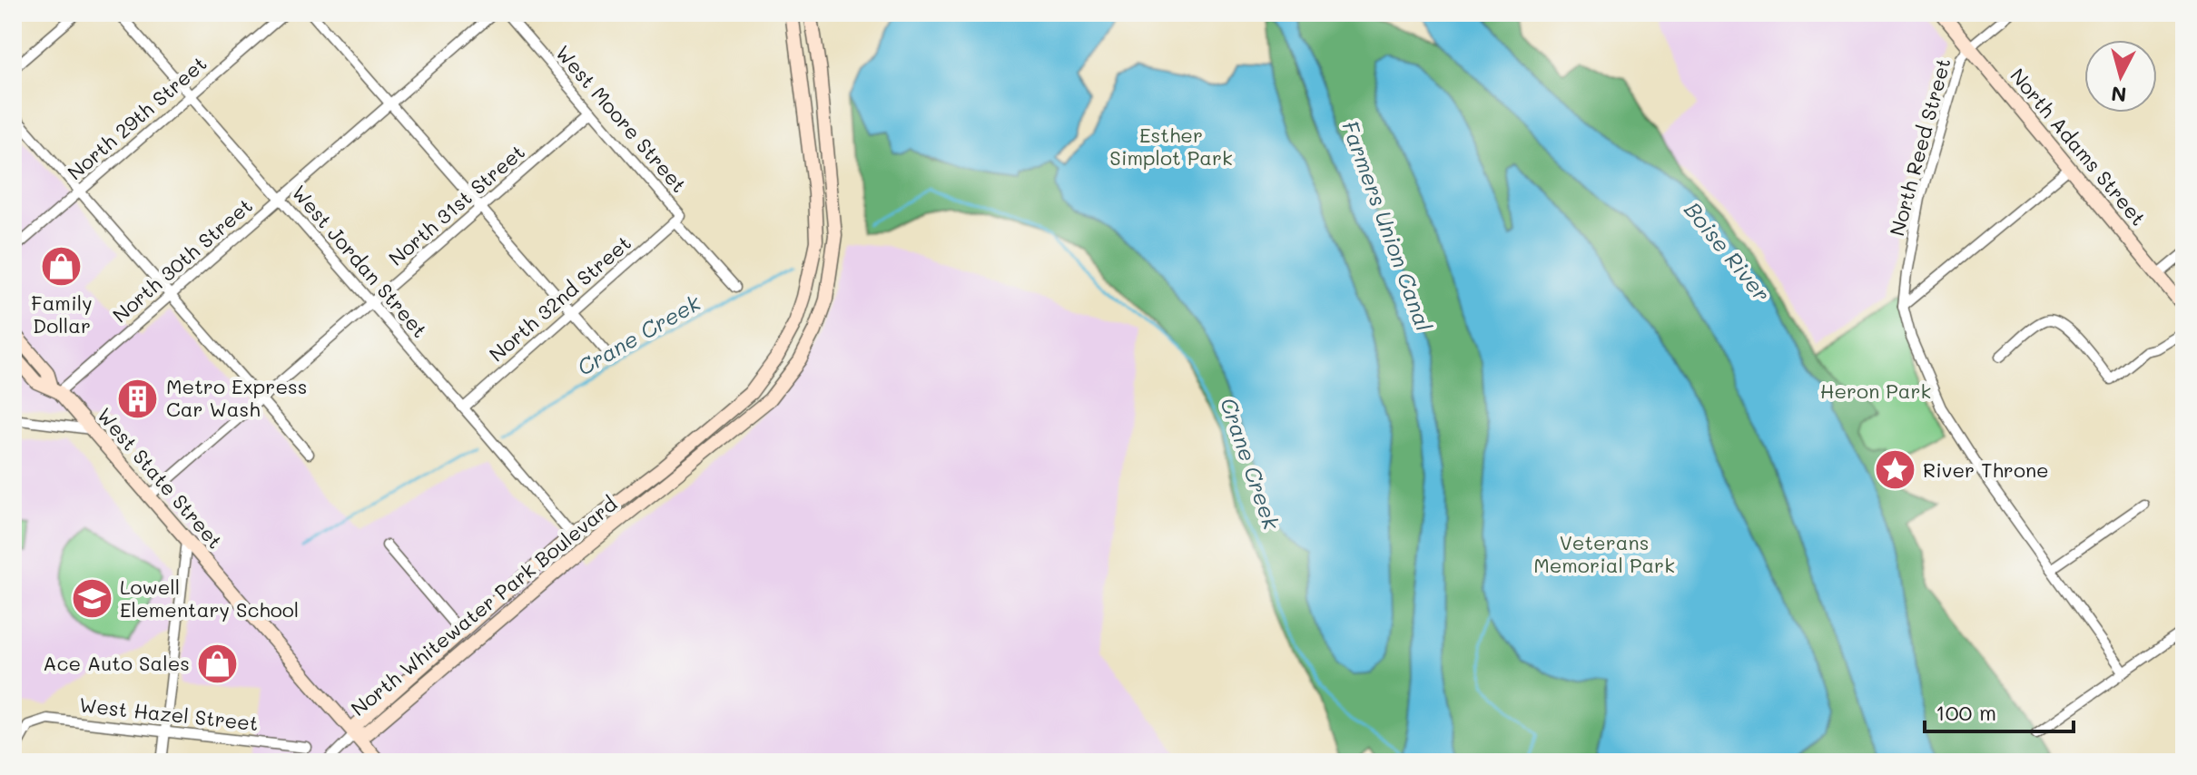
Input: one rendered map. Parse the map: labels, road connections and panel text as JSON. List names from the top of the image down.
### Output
{
  "streets": {
    "street": [
      "North 29th Street",
      "West Moore Street",
      "North Reed Street",
      "North Adams Street",
      "North 31st Street",
      "North 30th Street",
      "West Jordan Street",
      "North 32nd Street",
      "West State Street",
      "North Whitewater Park Boulevard",
      "West Hazel Street"
    ]
  },
  "crossings": [
    ["North 29th Street", "West Jordan Street"],
    ["West Moore Street", "North 31st Street"],
    ["West Moore Street", "North 32nd Street"],
    ["North Reed Street", "North Adams Street"],
    ["North 31st Street", "West Jordan Street"],
    ["North 31st Street", "West State Street"],
    ["North 30th Street", "West Jordan Street"],
    ["North 30th Street", "West State Street"],
    ["West Jordan Street", "North 32nd Street"],
    ["West Jordan Street", "North Whitewater Park Boulevard"],
    ["West State Street", "North Whitewater Park Boulevard"]
  ],
  "water": ["Farmers Union Canal", "Boise River", "Crane Creek"],
  "parks": ["Esther Simplot Park", "Heron Park", "Veterans Memorial Park"],
  "places": {
    "shop": ["Family Dollar", "Ace Auto Sales"],
    "building": ["Metro Express Car Wash"],
    "place": ["River Throne"],
    "school or university": ["Lowell Elementary School"]
  },
  "scale_bar": "100 m",
  "north": "bottom"
}
